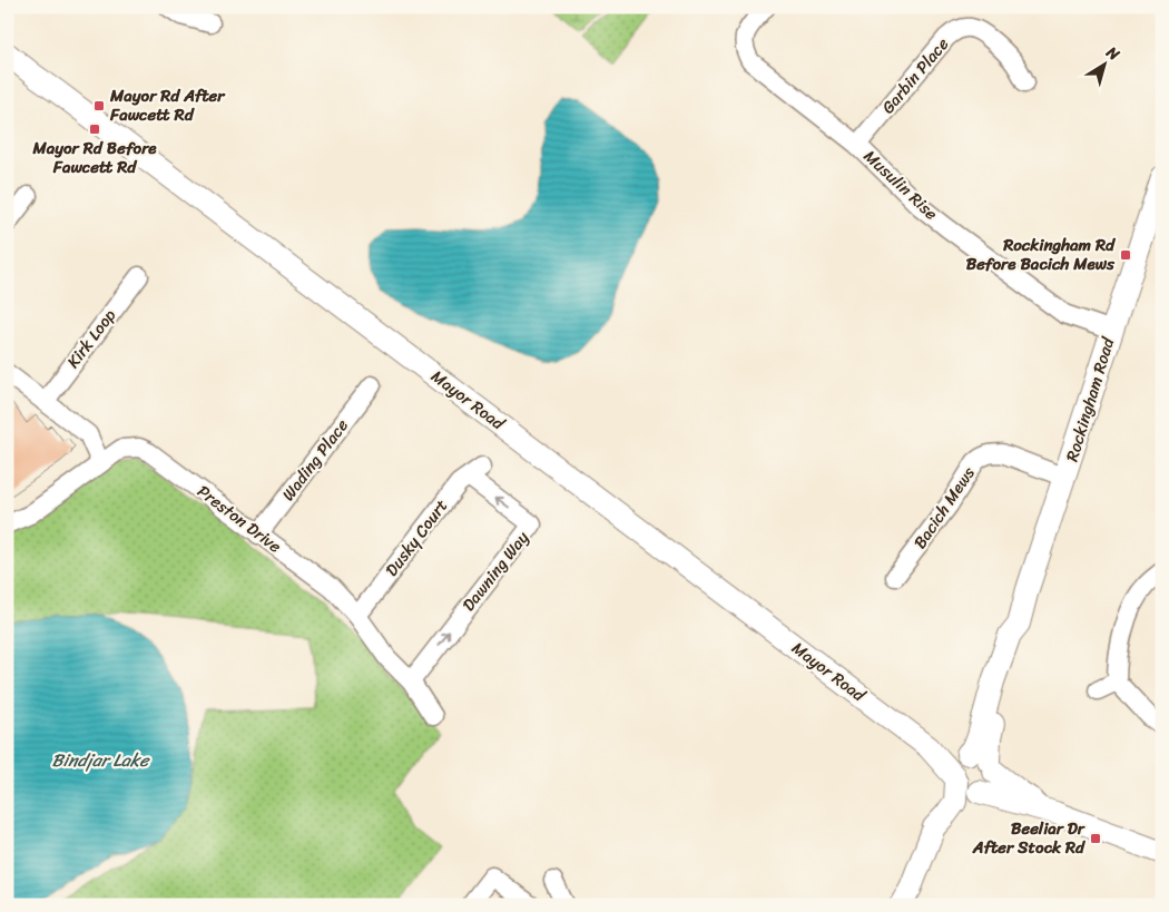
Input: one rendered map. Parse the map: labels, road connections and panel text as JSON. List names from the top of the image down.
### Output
{
  "streets": {
    "main road": ["Mayor Road", "Rockingham Road"],
    "street": [
      "Garbin Place",
      "Musulin Rise",
      "Kirk Loop",
      "Wading Place",
      "Bacich Mews",
      "Preston Drive",
      "Dusky Court",
      "Dawning Way"
    ]
  },
  "crossings": [
    ["Garbin Place", "Musulin Rise"],
    ["Musulin Rise", "Rockingham Road"],
    ["Mayor Road", "Rockingham Road"],
    ["Rockingham Road", "Bacich Mews"],
    ["Wading Place", "Preston Drive"],
    ["Preston Drive", "Dusky Court"],
    ["Preston Drive", "Dawning Way"],
    ["Dusky Court", "Dawning Way"]
  ],
  "water": ["Bindjar Lake"],
  "places": {
    "transit": [
      "Mayor Rd After Fawcett Rd",
      "Mayor Rd Before Fawcett Rd",
      "Rockingham Rd Before Bacich Mews",
      "Beeliar Dr After Stock Rd"
    ]
  },
  "north": "top right"
}
